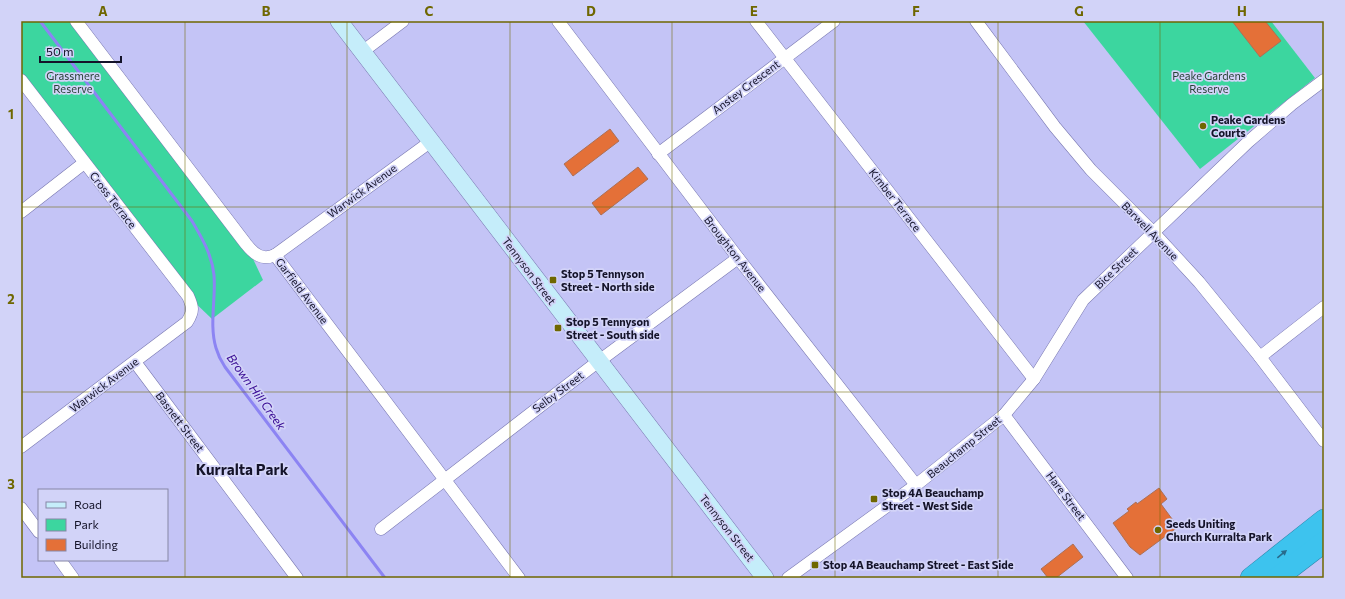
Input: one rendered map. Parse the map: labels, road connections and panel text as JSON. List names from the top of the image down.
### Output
{
  "streets": {
    "street": [
      "Anstey Crescent",
      "Warwick Avenue",
      "Cross Terrace",
      "Kimber Terrace",
      "Barwell Avenue",
      "Broughton Avenue",
      "Bice Street",
      "Tennyson Street",
      "Garfield Avenue",
      "Selby Street",
      "Basnett Street",
      "Beauchamp Street",
      "Hare Street"
    ]
  },
  "crossings": [
    ["Anstey Crescent", "Kimber Terrace"],
    ["Anstey Crescent", "Broughton Avenue"],
    ["Warwick Avenue", "Cross Terrace"],
    ["Warwick Avenue", "Tennyson Street"],
    ["Warwick Avenue", "Garfield Avenue"],
    ["Warwick Avenue", "Basnett Street"],
    ["Kimber Terrace", "Bice Street"],
    ["Barwell Avenue", "Bice Street"],
    ["Broughton Avenue", "Selby Street"],
    ["Broughton Avenue", "Beauchamp Street"],
    ["Bice Street", "Beauchamp Street"],
    ["Bice Street", "Hare Street"],
    ["Tennyson Street", "Selby Street"],
    ["Garfield Avenue", "Selby Street"],
    ["Beauchamp Street", "Hare Street"]
  ],
  "districts": ["Kurralta Park"],
  "water": ["Brown Hill Creek"],
  "parks": ["Grassmere Reserve", "Peake Gardens Reserve"],
  "places": {
    "other": ["Peake Gardens Courts", "Seeds Uniting Church Kurralta Park"],
    "transit": [
      "Stop 5 Tennyson Street - North side",
      "Stop 5 Tennyson Street - South side",
      "Stop 4A Beauchamp Street - West Side",
      "Stop 4A Beauchamp Street - East Side"
    ]
  },
  "legend": ["Road", "Park", "Building"],
  "scale_bar": "50 m",
  "grid": {
    "columns": [
      "A",
      "B",
      "C",
      "D",
      "E",
      "F",
      "G",
      "H"
    ],
    "rows": ["1", "2", "3"]
  }
}
